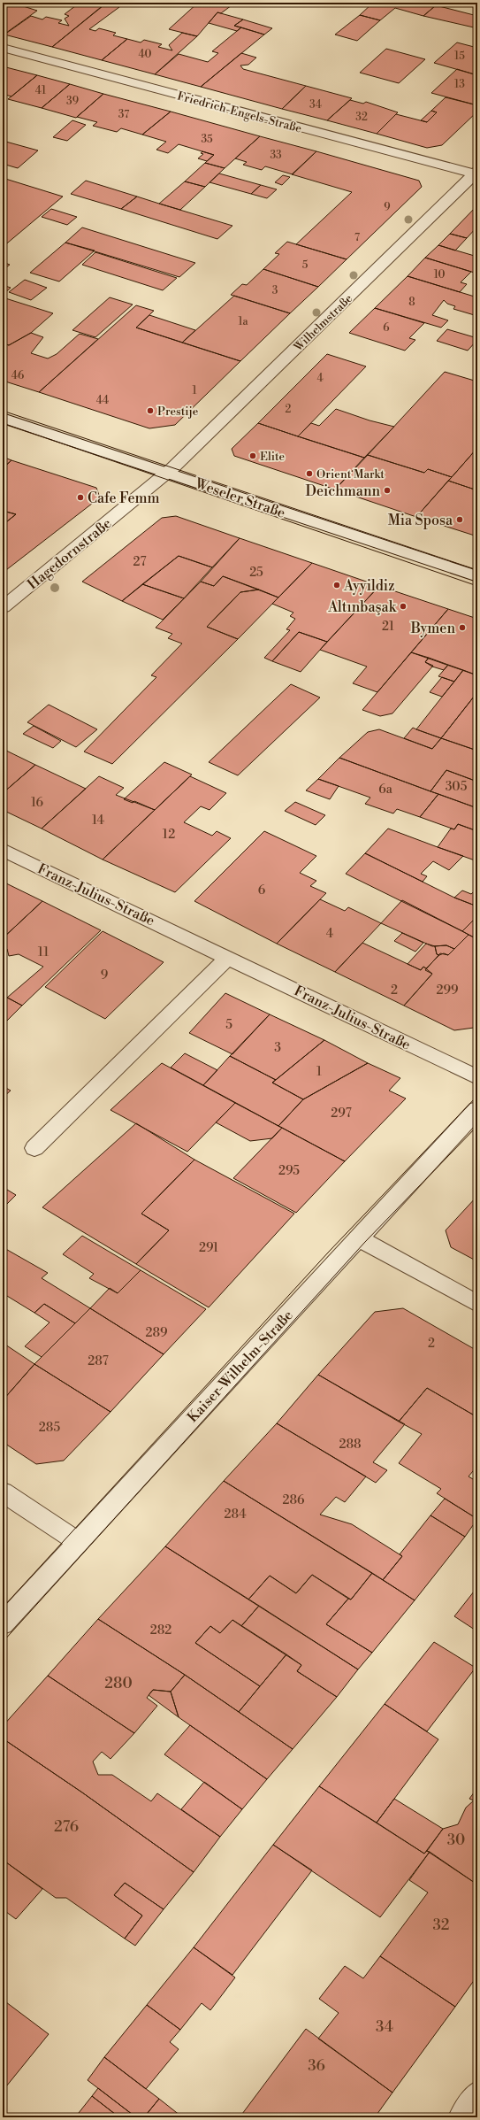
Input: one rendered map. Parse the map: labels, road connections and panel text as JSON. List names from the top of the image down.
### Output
{
  "streets": {
    "street": [
      "Friedrich-Engels-Straße",
      "Wilhelmstraße",
      "Weseler Straße",
      "Hagedornstraße",
      "Franz-Julius-Straße",
      "Kaiser-Wilhelm-Straße"
    ]
  },
  "crossings": [
    ["Friedrich-Engels-Straße", "Wilhelmstraße"],
    ["Wilhelmstraße", "Weseler Straße"],
    ["Wilhelmstraße", "Hagedornstraße"],
    ["Weseler Straße", "Hagedornstraße"]
  ],
  "places": [
    "Prestije",
    "Elite",
    "Orient Markt",
    "Deichmann",
    "Cafe Femm",
    "Mia Sposa",
    "Ayyildiz",
    "Altınbaşak",
    "Bymen"
  ],
  "house_numbers": [
    "40",
    "15",
    "13",
    "41",
    "39",
    "34",
    "37",
    "32",
    "35",
    "33",
    "9",
    "7",
    "5",
    "10",
    "3",
    "8",
    "1a",
    "6",
    "46",
    "4",
    "1",
    "44",
    "2",
    "27",
    "25",
    "21",
    "305",
    "6a",
    "16",
    "14",
    "12",
    "6",
    "4",
    "11",
    "9",
    "2",
    "299",
    "5",
    "3",
    "1",
    "297",
    "295",
    "291",
    "289",
    "2",
    "287",
    "285",
    "288",
    "286",
    "284",
    "282",
    "280",
    "276",
    "30",
    "32",
    "34",
    "36"
  ]
}
